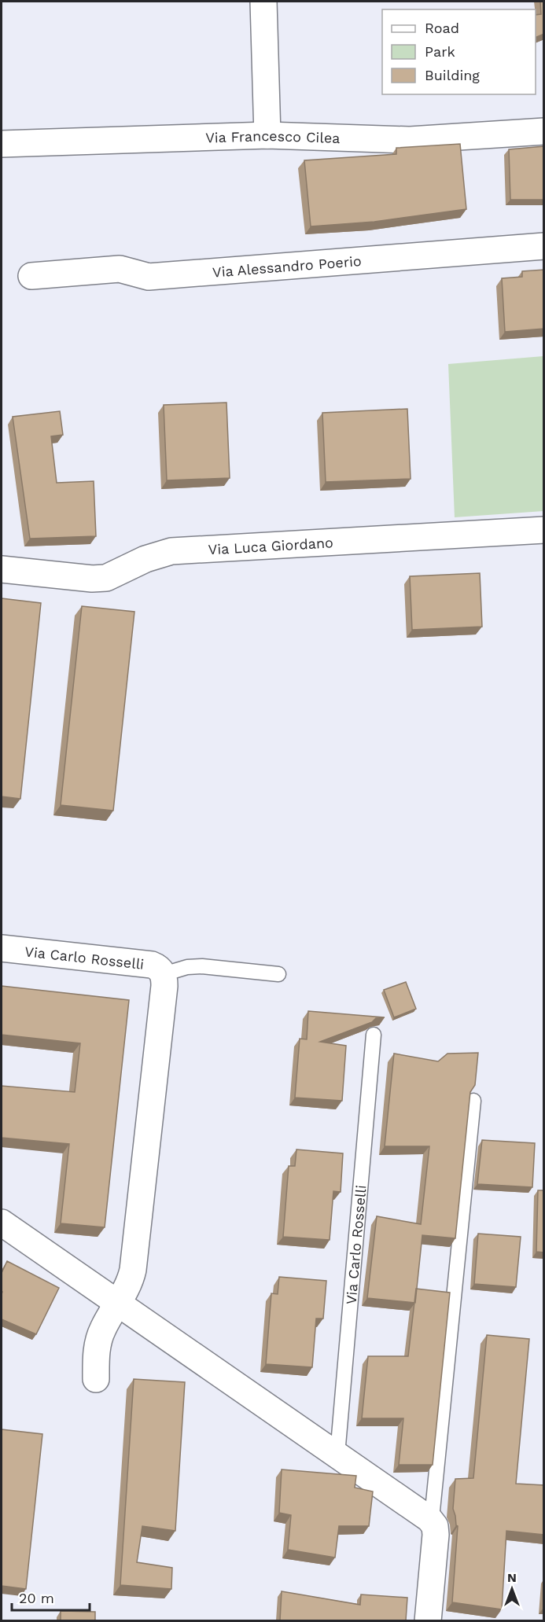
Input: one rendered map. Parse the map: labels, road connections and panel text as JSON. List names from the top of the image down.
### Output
{
  "streets": {
    "street": [
      "Via Francesco Cilea",
      "Via Alessandro Poerio",
      "Via Luca Giordano",
      "Via Carlo Rosselli"
    ]
  },
  "legend": ["Road", "Park", "Building"],
  "scale_bar": "20 m",
  "north": "top"
}
